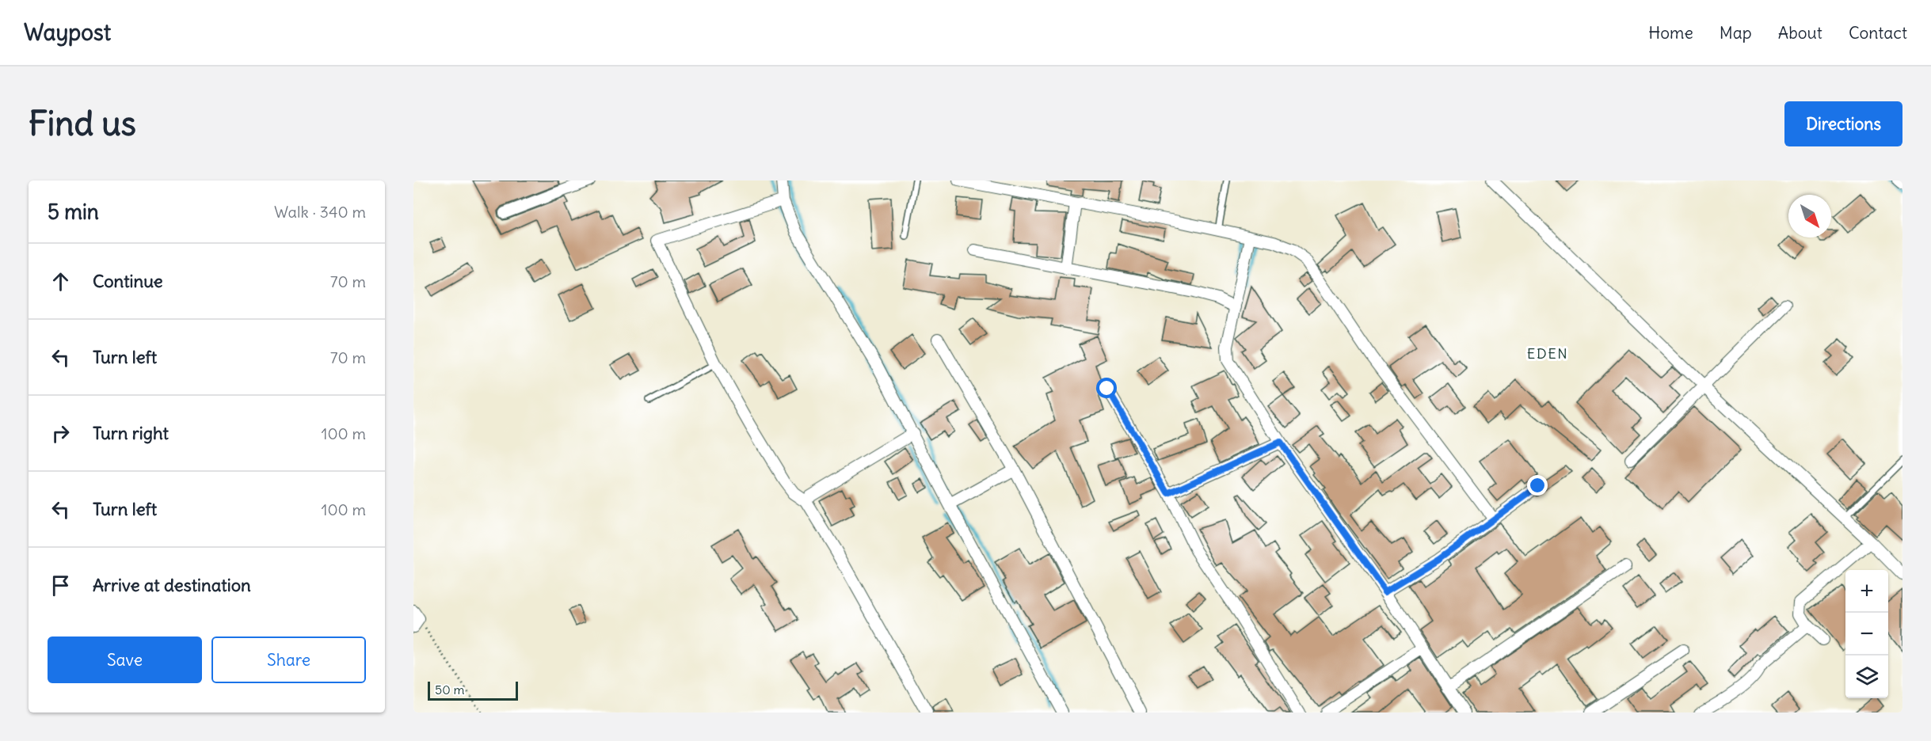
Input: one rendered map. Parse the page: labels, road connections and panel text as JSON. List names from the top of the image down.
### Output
{
  "districts": ["EDEN"],
  "scale_bar": "50 m",
  "north": "bottom right",
  "page": {
    "header": "Waypost",
    "nav": [
      "Home",
      "Map",
      "About",
      "Contact"
    ],
    "buttons": [
      "Directions",
      ["Save", "Share"]
    ],
    "title": "Find us",
    "heading": ["5 min", "Walk · 340 m"],
    "list": [
      ["Continue", "70 m"],
      ["Turn left", "70 m"],
      ["Turn right", "100 m"],
      ["Turn left", "100 m"],
      "Arrive at destination"
    ],
    "map_buttons": ["+", "−"],
    "scale": "50 m"
  }
}
